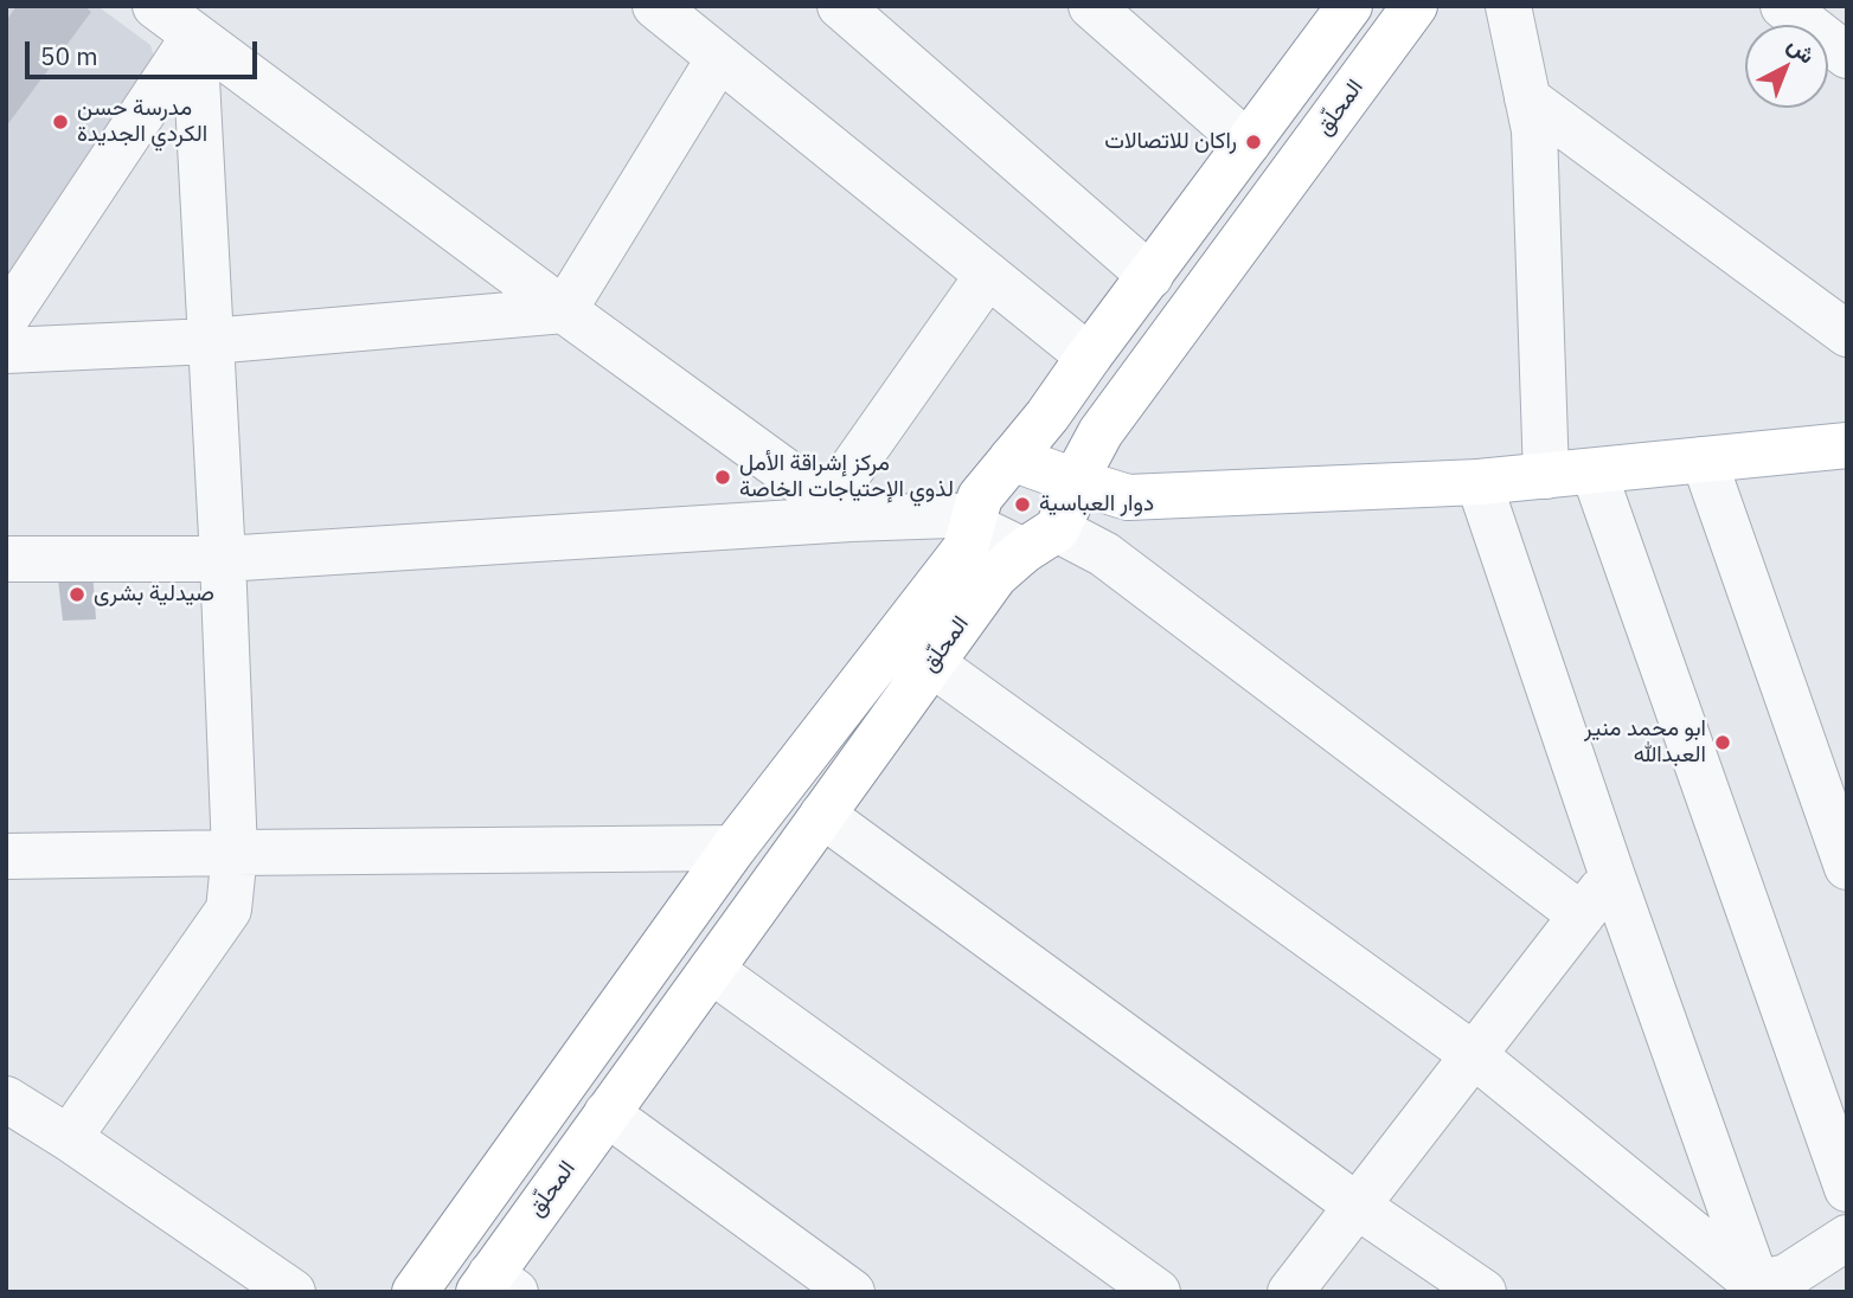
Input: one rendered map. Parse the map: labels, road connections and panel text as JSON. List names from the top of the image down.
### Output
{
  "streets": {
    "main road": ["المحلّق"]
  },
  "places": [
    "مدرسة حسن الكردي الجديدة",
    "راكان للاتصالات",
    "مركز إشراقة الأمل لذوي الإحتياجات الخاصة",
    "دوار العباسية",
    "صيدلية بشرى",
    "ابو محمد منير العبدالله"
  ],
  "scale_bar": "50 m",
  "north": "top right"
}
